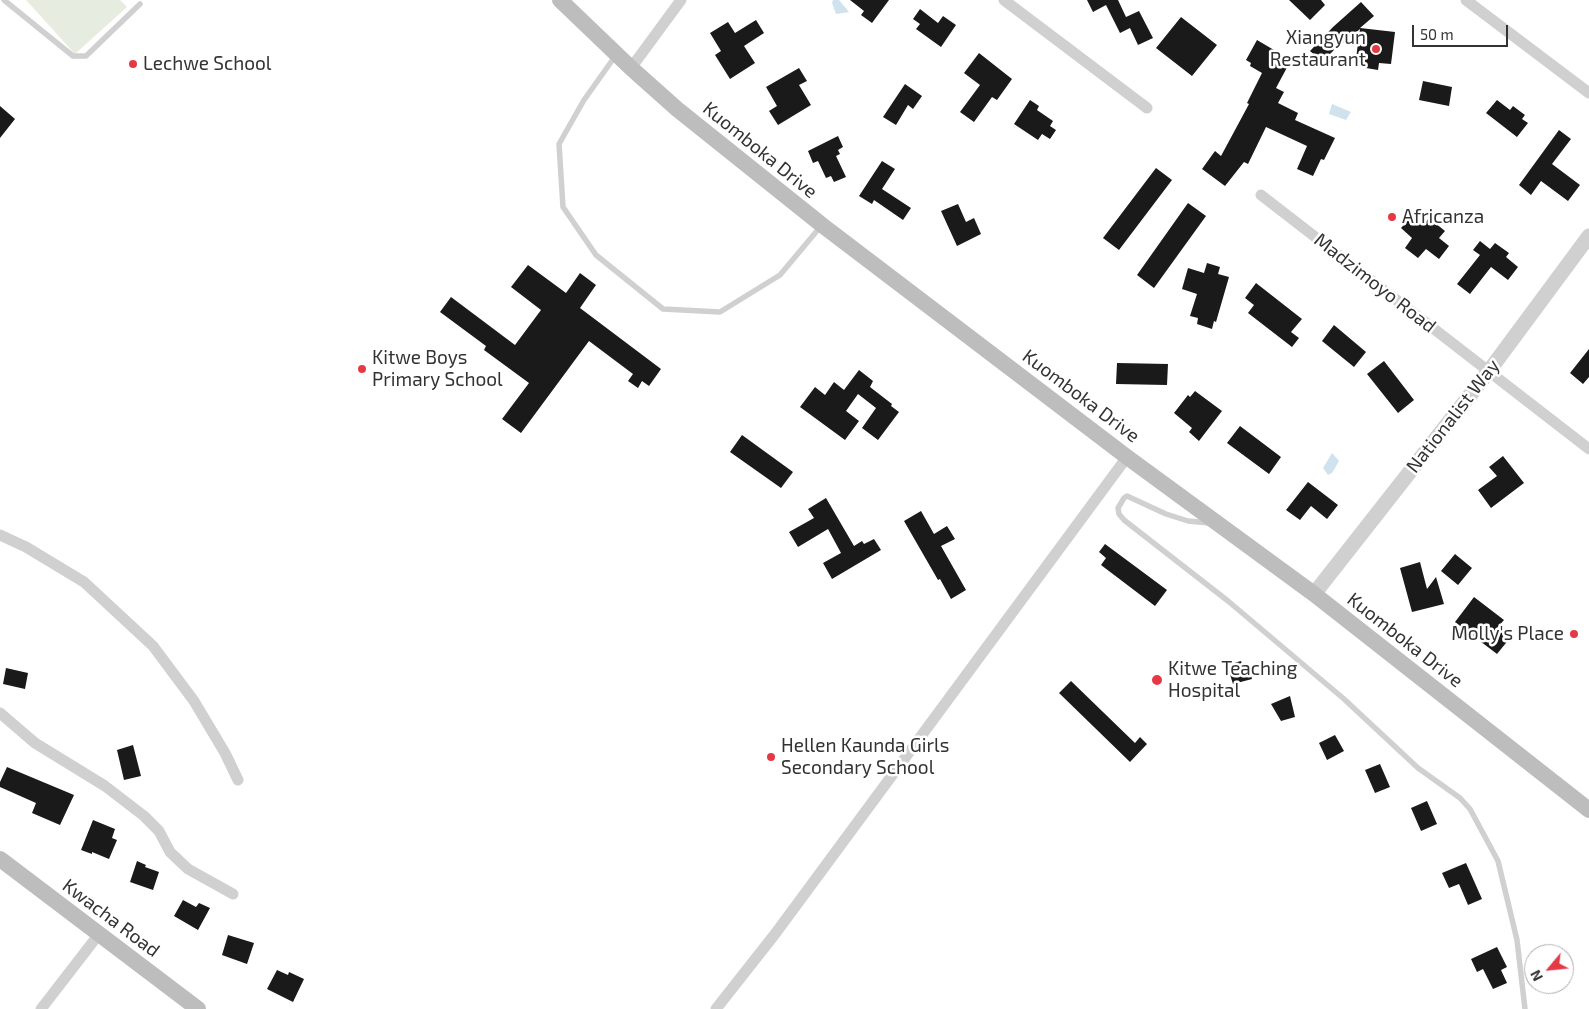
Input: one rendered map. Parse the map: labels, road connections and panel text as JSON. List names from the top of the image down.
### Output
{
  "streets": {
    "main road": ["Kuomboka Drive", "Kwacha Road"],
    "street": ["Madzimoyo Road", "Nationalist Way"]
  },
  "crossings": [
    ["Kuomboka Drive", "Nationalist Way"],
    ["Madzimoyo Road", "Nationalist Way"]
  ],
  "places": [
    "Xiangyun Restaurant",
    "Lechwe School",
    "Africanza",
    "Kitwe Boys Primary School",
    "Molly's Place",
    "Kitwe Teaching Hospital",
    "Hellen Kaunda Girls Secondary School"
  ],
  "scale_bar": "50 m",
  "north": "bottom left"
}
